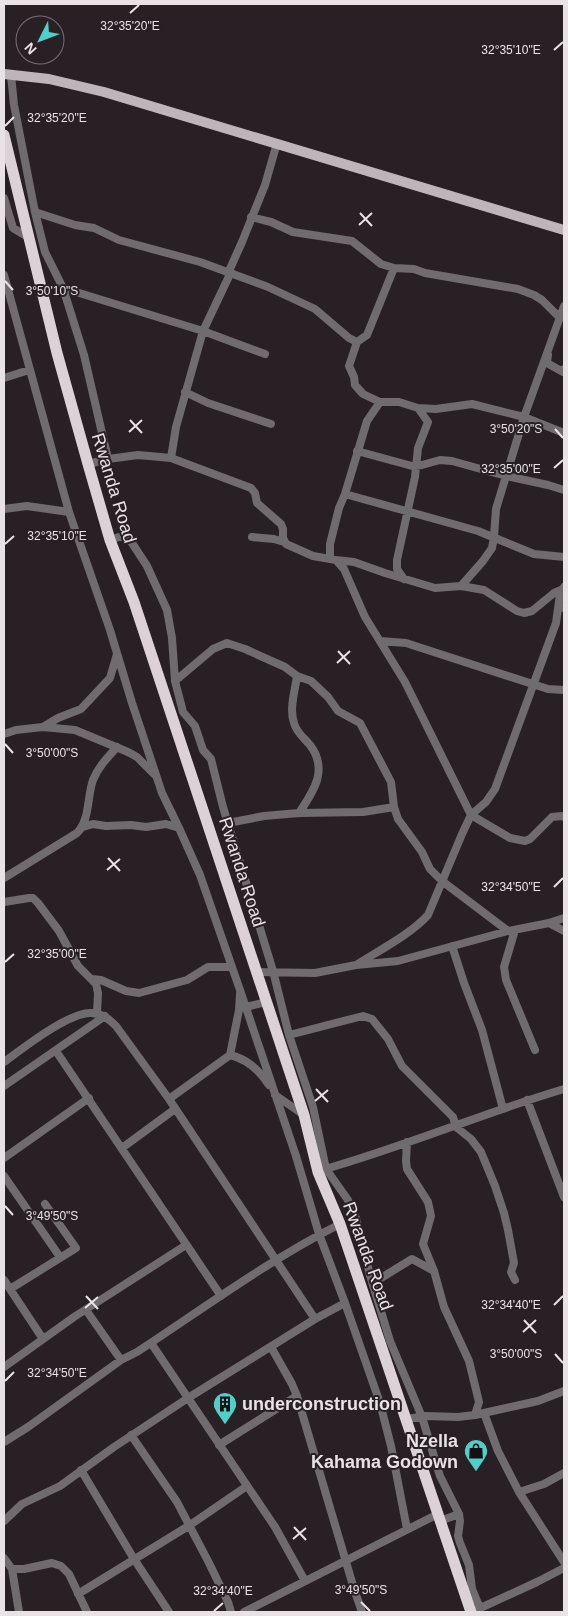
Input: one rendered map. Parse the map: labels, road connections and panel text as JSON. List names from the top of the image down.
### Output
{
  "streets": {
    "highway": ["Rwanda Road"]
  },
  "places": {
    "building": ["underconstruction"],
    "shop": ["Nzella Kahama Godown"]
  },
  "north": "bottom left",
  "coordinates": [
    "32°35'20\"E",
    "32°35'10\"E",
    "3°50'10\"S",
    "3°50'20\"S",
    "32°35'00\"E",
    "3°50'00\"S",
    "32°34'50\"E",
    "3°49'50\"S",
    "32°34'40\"E"
  ]
}
